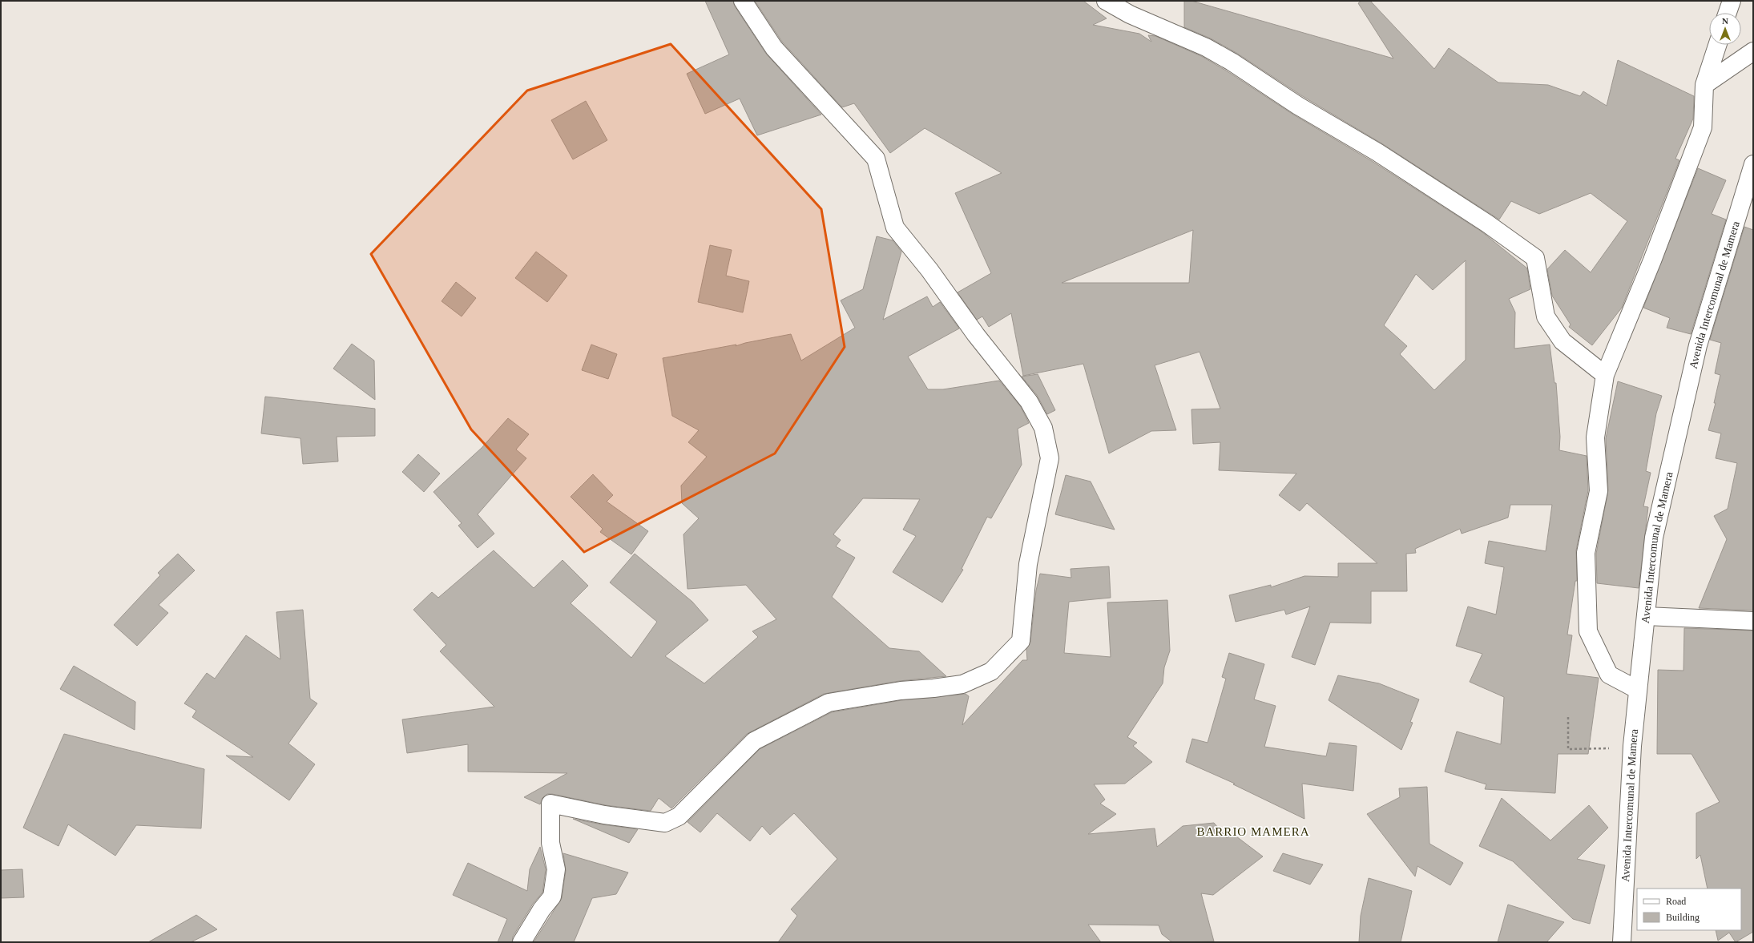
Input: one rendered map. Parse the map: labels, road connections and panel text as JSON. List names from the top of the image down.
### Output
{
  "streets": {
    "street": ["Avenida Intercomunal de Mamera"]
  },
  "districts": ["BARRIO MAMERA"],
  "legend": ["Road", "Building"],
  "north": "top"
}
